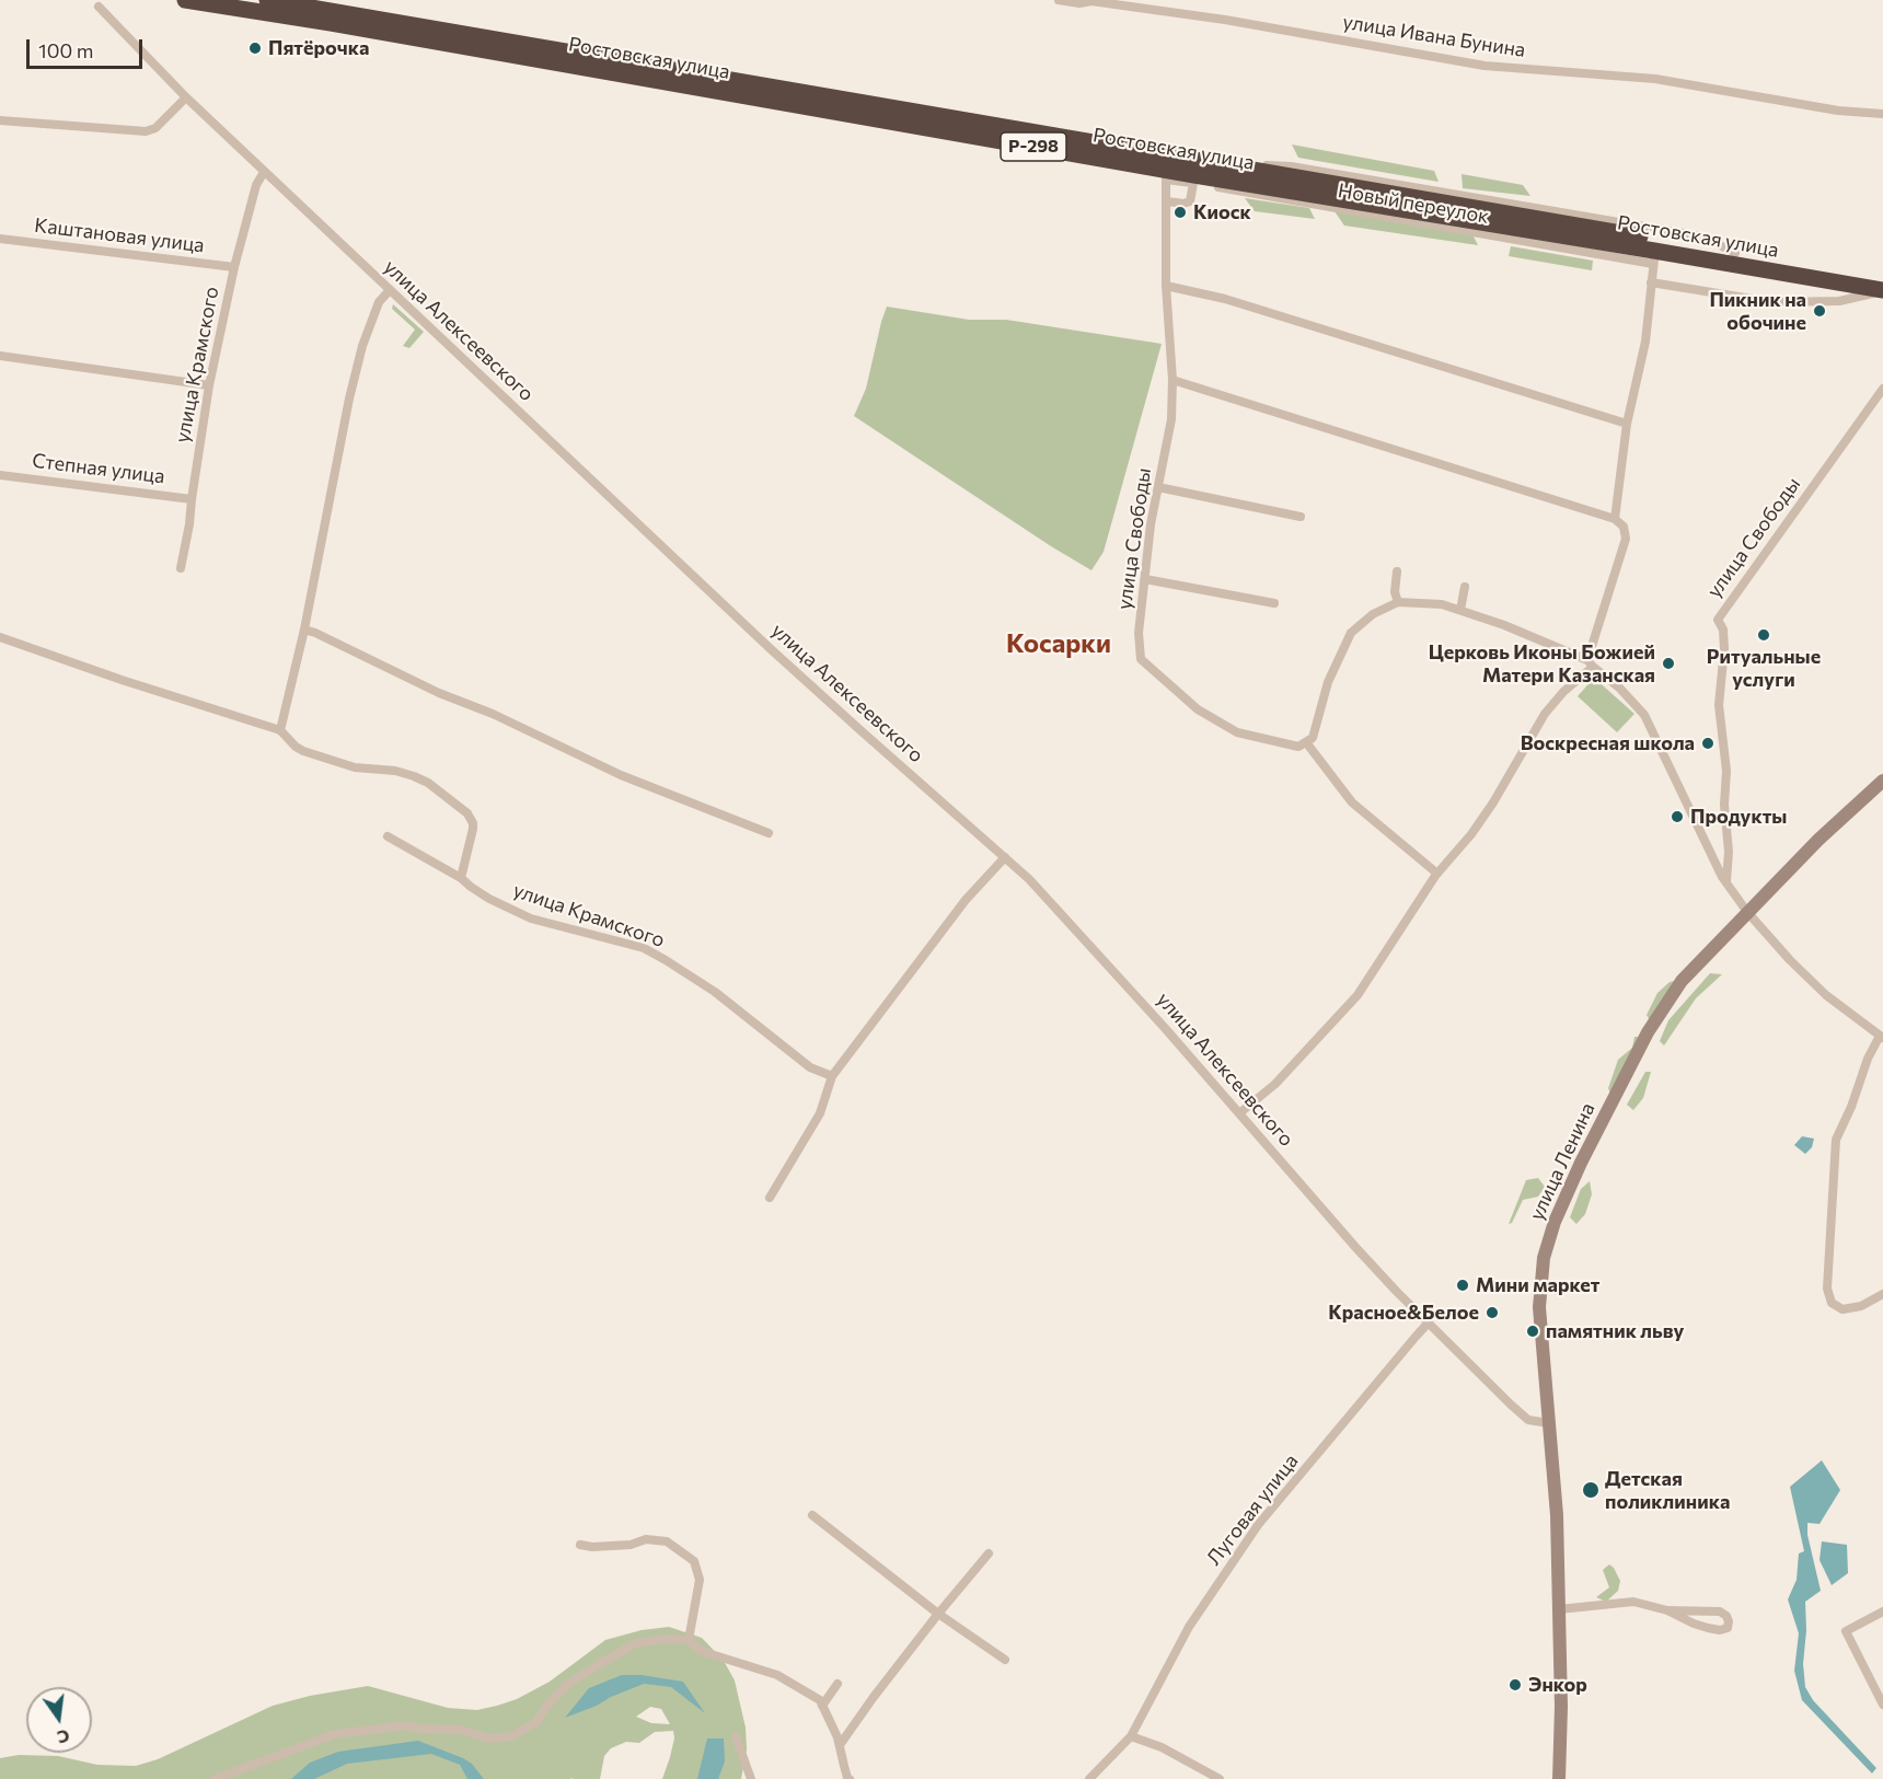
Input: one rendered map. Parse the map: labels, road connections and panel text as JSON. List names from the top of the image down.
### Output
{
  "streets": {
    "highway": ["Ростовская улица", "Р-298"],
    "main road": ["улица Ленина"],
    "street": [
      "улица Ивана Бунина",
      "Новый переулок",
      "Каштановая улица",
      "улица Алексеевского",
      "улица Крамского",
      "Степная улица",
      "улица Свободы",
      "Луговая улица"
    ]
  },
  "crossings": [
    ["Ростовская улица", "Новый переулок"],
    ["Ростовская улица", "улица Свободы"],
    ["Новый переулок", "улица Свободы"],
    ["Каштановая улица", "улица Крамского"],
    ["улица Алексеевского", "улица Крамского"],
    ["улица Алексеевского", "улица Ленина"],
    ["улица Алексеевского", "Луговая улица"],
    ["улица Крамского", "Степная улица"]
  ],
  "districts": ["Косарки"],
  "places": [
    "Пятёрочка",
    "Киоск",
    "Пикник на обочине",
    "Ритуальные услуги",
    "Церковь Иконы Божией Матери Казанская",
    "Воскресная школа",
    "Продукты",
    "Мини маркет",
    "Красное&Белое",
    "памятник льву",
    "Детская поликлиника",
    "Энкор"
  ],
  "scale_bar": "100 m",
  "north": "bottom"
}
